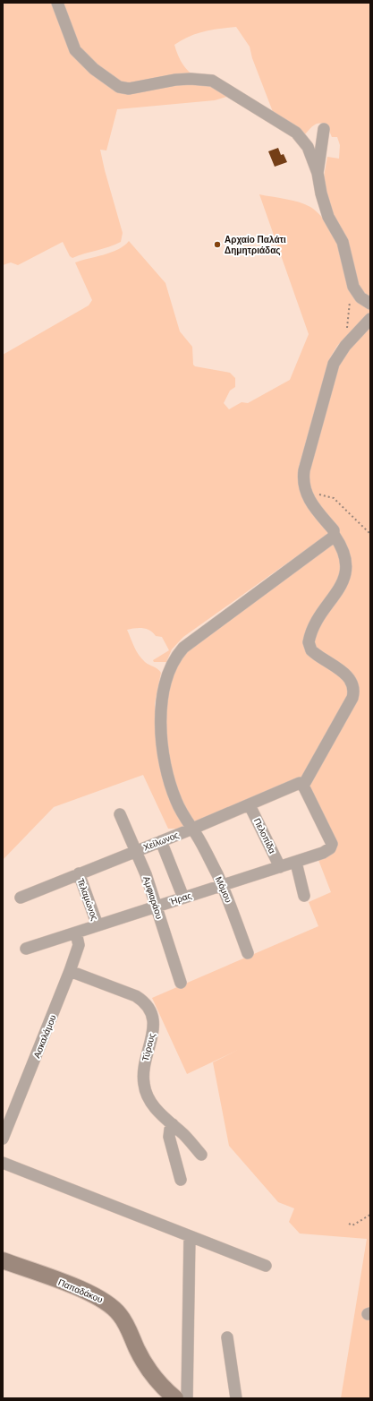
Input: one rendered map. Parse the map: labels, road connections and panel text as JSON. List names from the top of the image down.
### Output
{
  "streets": {
    "street": [
      "Πελοπίδα",
      "Χείλωνος",
      "Μόμου",
      "Αμφιαράου",
      "Ήρας",
      "Τελαμώνος",
      "Ασκαλάμου",
      "Τύρους",
      "Παπαδάκου"
    ]
  },
  "crossings": [
    ["Πελοπίδα", "Χείλωνος"],
    ["Πελοπίδα", "Ήρας"],
    ["Χείλωνος", "Μόμου"],
    ["Χείλωνος", "Αμφιαράου"],
    ["Χείλωνος", "Ήρας"],
    ["Χείλωνος", "Τελαμώνος"],
    ["Μόμου", "Ήρας"],
    ["Αμφιαράου", "Ήρας"],
    ["Ήρας", "Τελαμώνος"],
    ["Ήρας", "Ασκαλάμου"],
    ["Ασκαλάμου", "Τύρους"]
  ],
  "places": ["Αρχαίο Παλάτι Δημητριάδας"]
}
